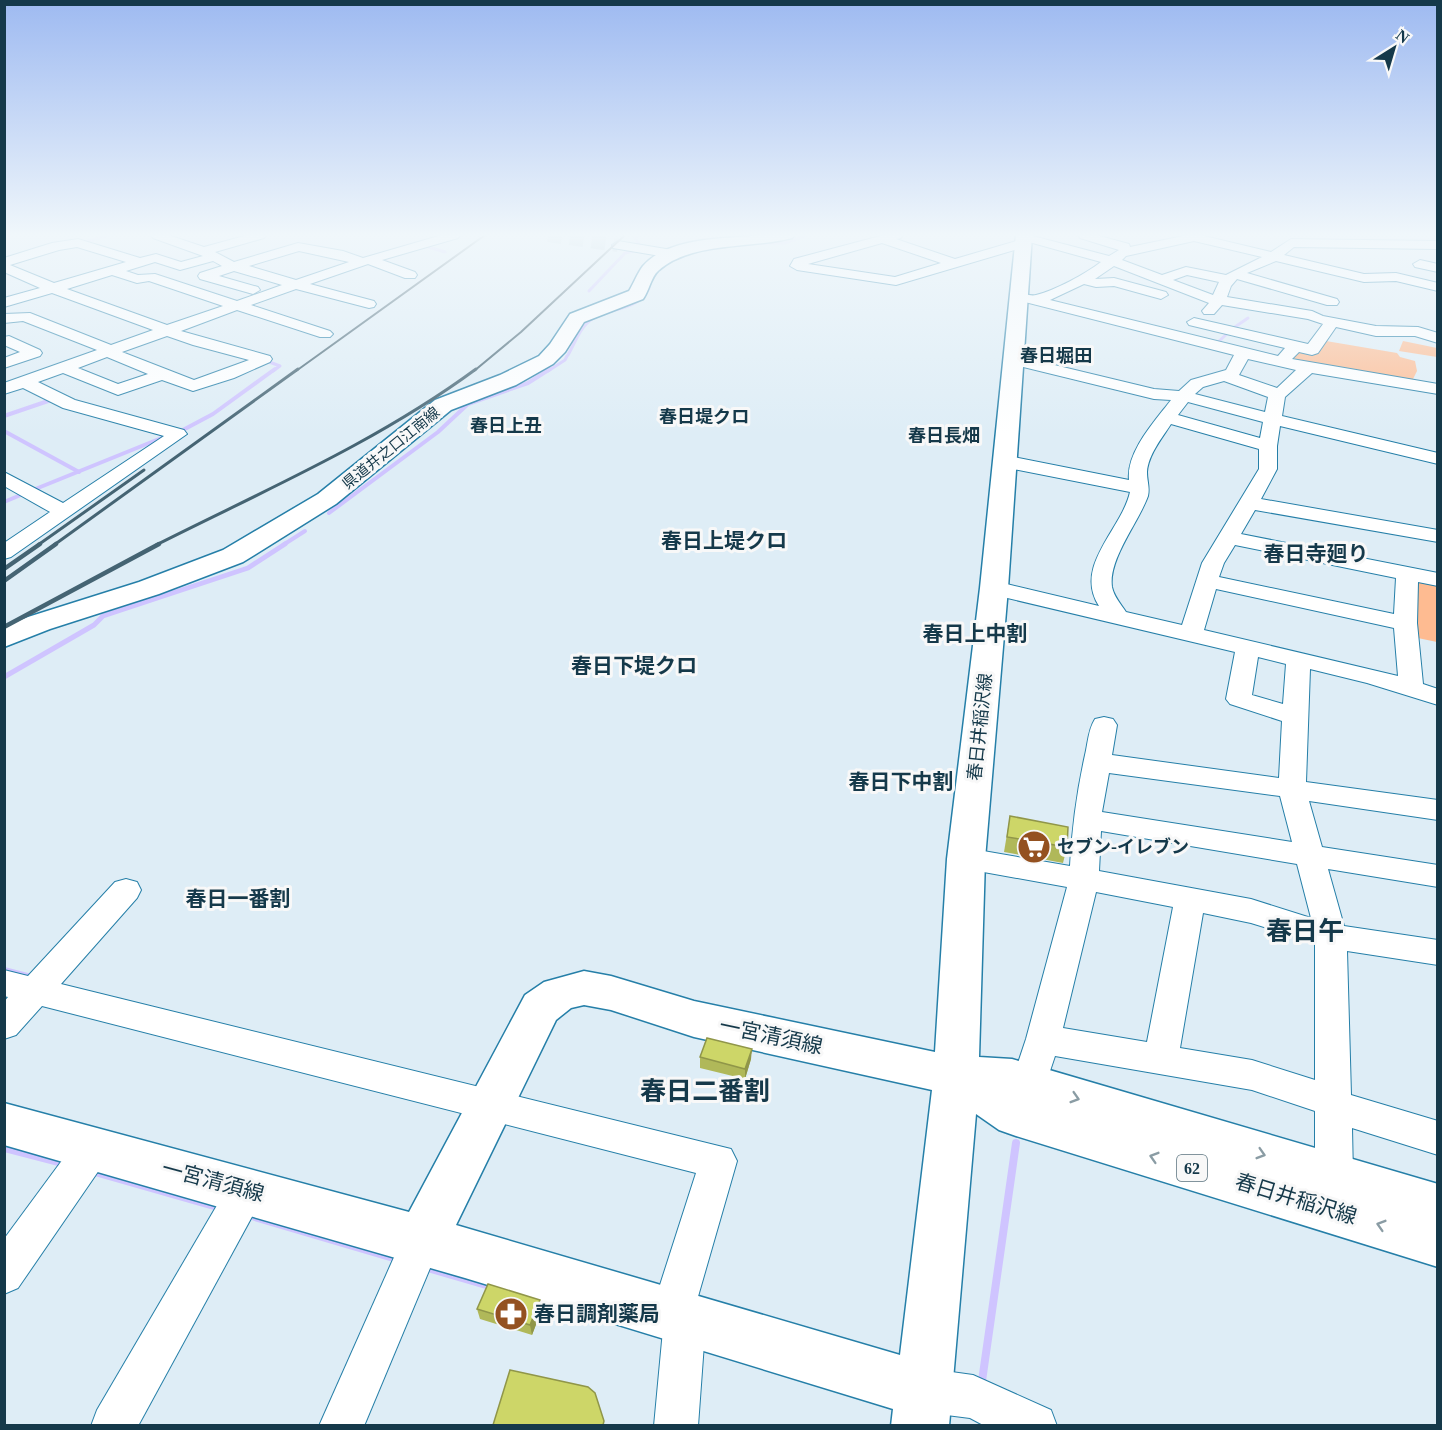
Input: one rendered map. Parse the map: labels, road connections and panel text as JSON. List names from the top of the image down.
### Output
{
  "streets": {
    "main road": [
      "県道井之口江南線",
      "春日井稲沢線",
      "一宮清須線",
      "62"
    ]
  },
  "crossings": [
    ["春日井稲沢線", "一宮清須線"]
  ],
  "districts": [
    "春日堀田",
    "春日堤クロ",
    "春日上丑",
    "春日長畑",
    "春日上堤クロ",
    "春日寺廻り",
    "春日上中割",
    "春日下堤クロ",
    "春日下中割",
    "春日一番割",
    "春日午",
    "春日二番割"
  ],
  "places": {
    "supermarket": ["セブン-イレブン"],
    "pharmacy": ["春日調剤薬局"]
  },
  "north": "top right"
}
